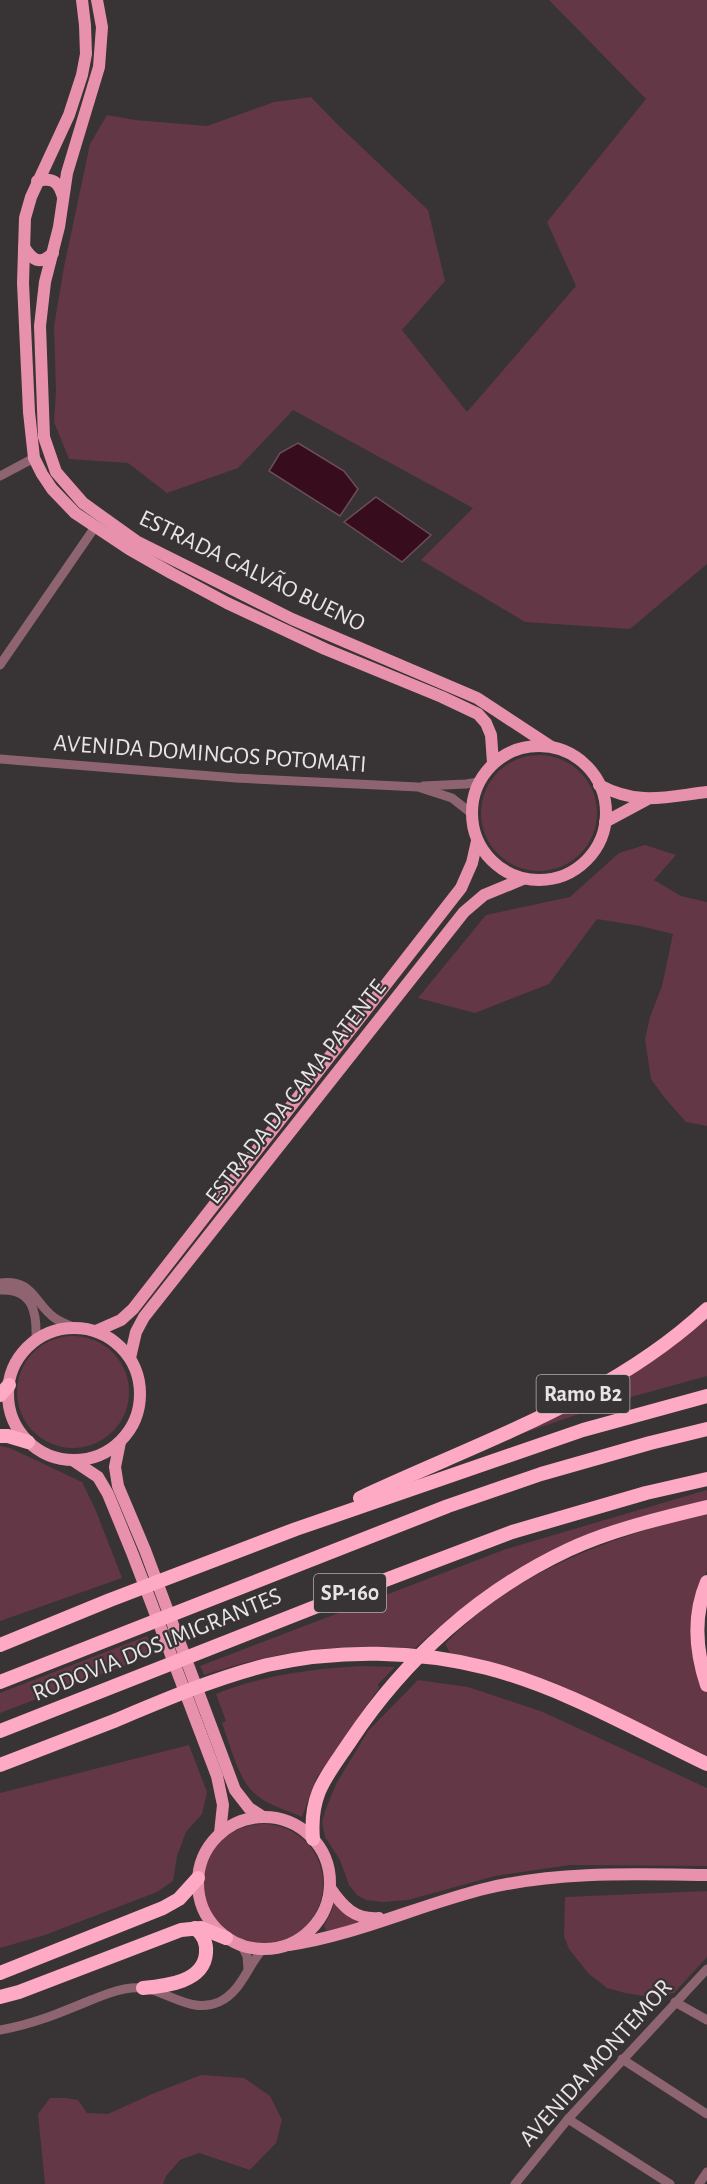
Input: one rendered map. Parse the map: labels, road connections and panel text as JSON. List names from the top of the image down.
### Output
{
  "streets": {
    "highway": ["Ramo B2", "SP-160", "RODOVIA DOS IMIGRANTES"],
    "main road": ["ESTRADA GALVÃO BUENO", "ESTRADA DA CAMA PATENTE"],
    "street": ["AVENIDA DOMINGOS POTOMATI", "AVENIDA MONTEMOR"]
  },
  "crossings": [
    ["ESTRADA GALVÃO BUENO", "AVENIDA DOMINGOS POTOMATI"],
    ["ESTRADA GALVÃO BUENO", "ESTRADA DA CAMA PATENTE"],
    ["AVENIDA DOMINGOS POTOMATI", "ESTRADA DA CAMA PATENTE"]
  ]
}
